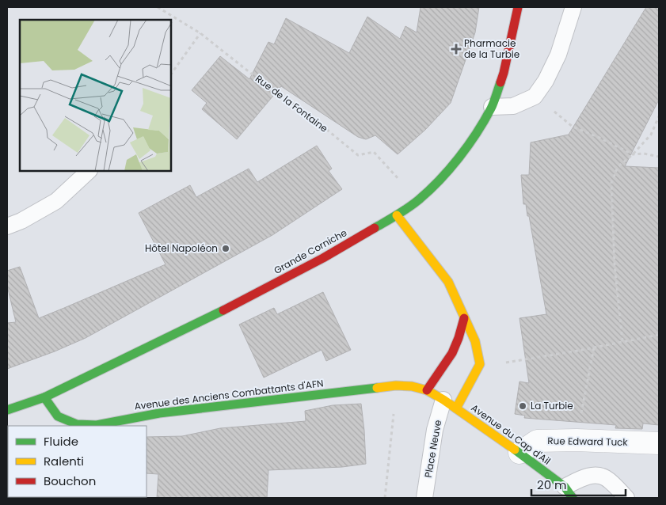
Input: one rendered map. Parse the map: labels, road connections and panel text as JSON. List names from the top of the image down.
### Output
{
  "streets": {
    "street": [
      "Grande Corniche",
      "Avenue des Anciens Combattants d'AFN",
      "Avenue du Cap d'Ail",
      "Rue Edward Tuck"
    ],
    "lane": ["Place Neuve"],
    "path": ["Rue de la Fontaine"]
  },
  "crossings": [
    ["Rue de la Fontaine", "Grande Corniche"],
    ["Grande Corniche", "Avenue des Anciens Combattants d'AFN"],
    ["Avenue des Anciens Combattants d'AFN", "Avenue du Cap d'Ail"],
    ["Avenue des Anciens Combattants d'AFN", "Place Neuve"],
    ["Avenue du Cap d'Ail", "Rue Edward Tuck"],
    ["Avenue du Cap d'Ail", "Place Neuve"]
  ],
  "places": {
    "health": ["Pharmacie de la Turbie"],
    "other": ["Hôtel Napoléon", "La Turbie"]
  },
  "legend": ["Fluide", "Ralenti", "Bouchon"],
  "scale_bar": "20 m"
}
